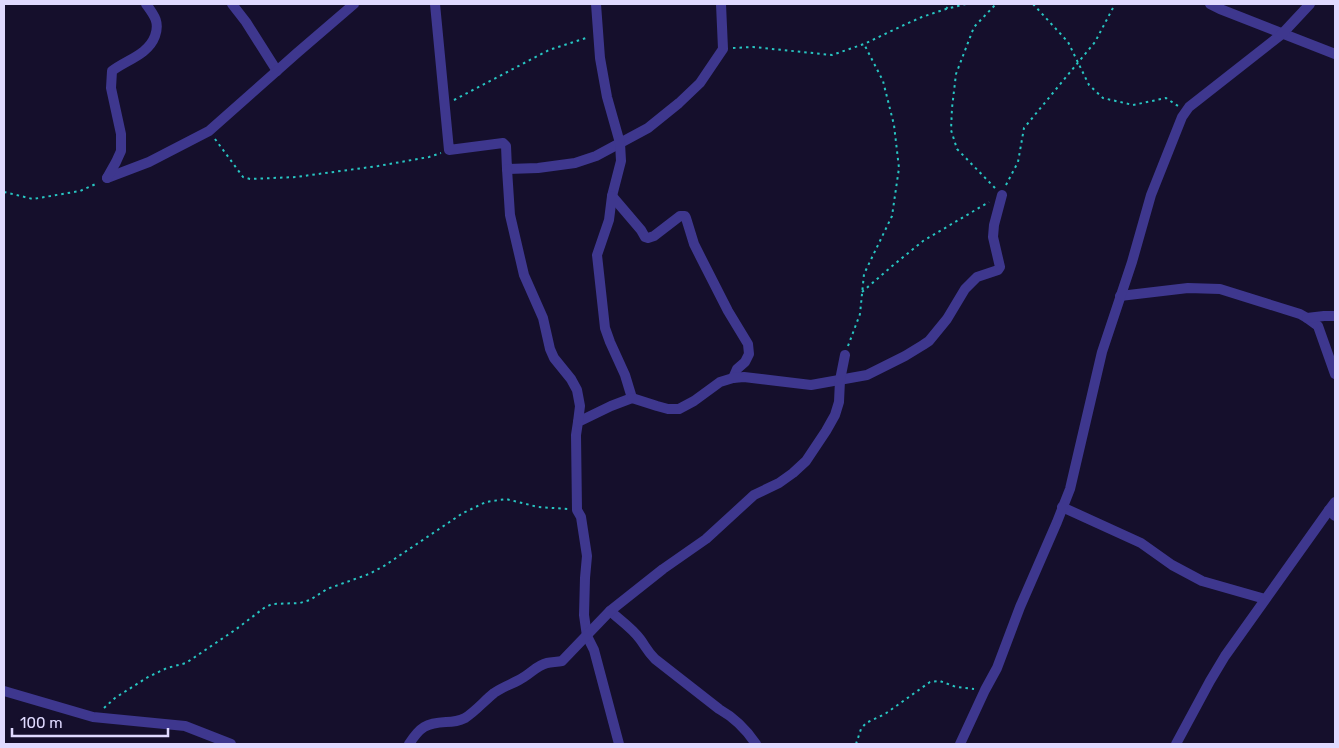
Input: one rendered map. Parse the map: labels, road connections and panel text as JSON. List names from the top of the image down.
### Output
{
  "scale_bar": "100 m"
}
